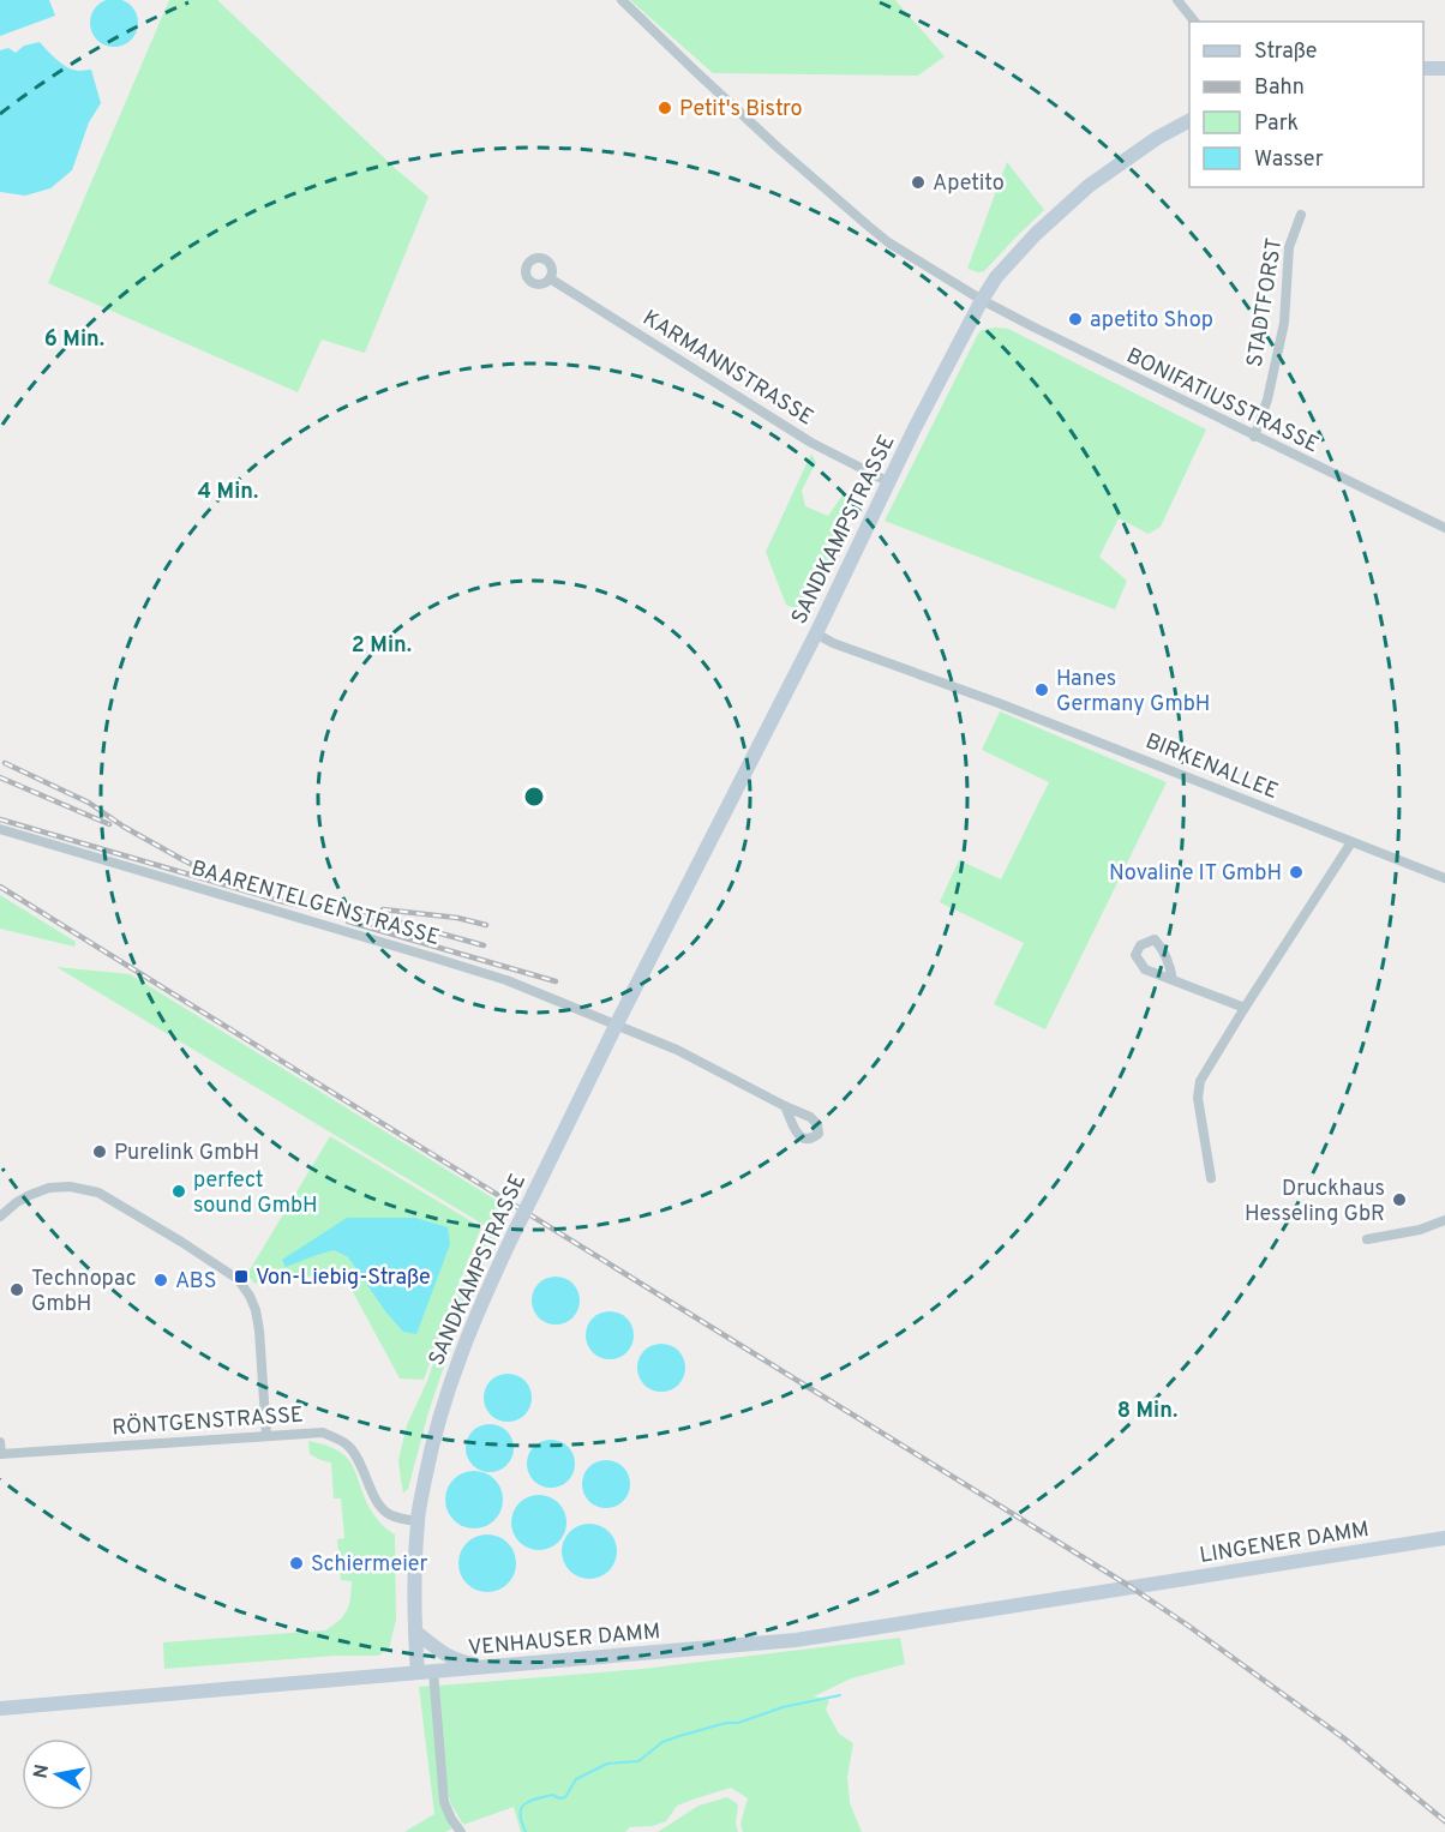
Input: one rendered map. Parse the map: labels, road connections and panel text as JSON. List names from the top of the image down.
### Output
{
  "streets": {
    "street": [
      "STADTFORST",
      "KARMANNSTRASSE",
      "BONIFATIUSSTRASSE",
      "SANDKAMPSTRASSE",
      "BIRKENALLEE",
      "BAARENTELGENSTRASSE",
      "RÖNTGENSTRASSE",
      "LINGENER DAMM",
      "VENHAUSER DAMM"
    ]
  },
  "crossings": [
    ["STADTFORST", "BONIFATIUSSTRASSE"],
    ["KARMANNSTRASSE", "SANDKAMPSTRASSE"],
    ["BONIFATIUSSTRASSE", "SANDKAMPSTRASSE"],
    ["SANDKAMPSTRASSE", "BIRKENALLEE"],
    ["SANDKAMPSTRASSE", "BAARENTELGENSTRASSE"],
    ["SANDKAMPSTRASSE", "RÖNTGENSTRASSE"],
    ["SANDKAMPSTRASSE", "VENHAUSER DAMM"],
    ["LINGENER DAMM", "VENHAUSER DAMM"]
  ],
  "places": {
    "other": [
      "Petit's Bistro",
      "Apetito",
      "apetito Shop",
      "Hanes Germany GmbH",
      "Novaline IT GmbH",
      "Purelink GmbH",
      "perfect sound GmbH",
      "Druckhaus Hesseling GbR",
      "ABS",
      "Technopac GmbH",
      "Schiermeier"
    ],
    "transit": ["Von-Liebig-Straße"]
  },
  "legend": [
    "Straße",
    "Bahn",
    "Park",
    "Wasser"
  ],
  "north": "left",
  "rings": [
    "6 Min.",
    "4 Min.",
    "2 Min.",
    "8 Min."
  ]
}
